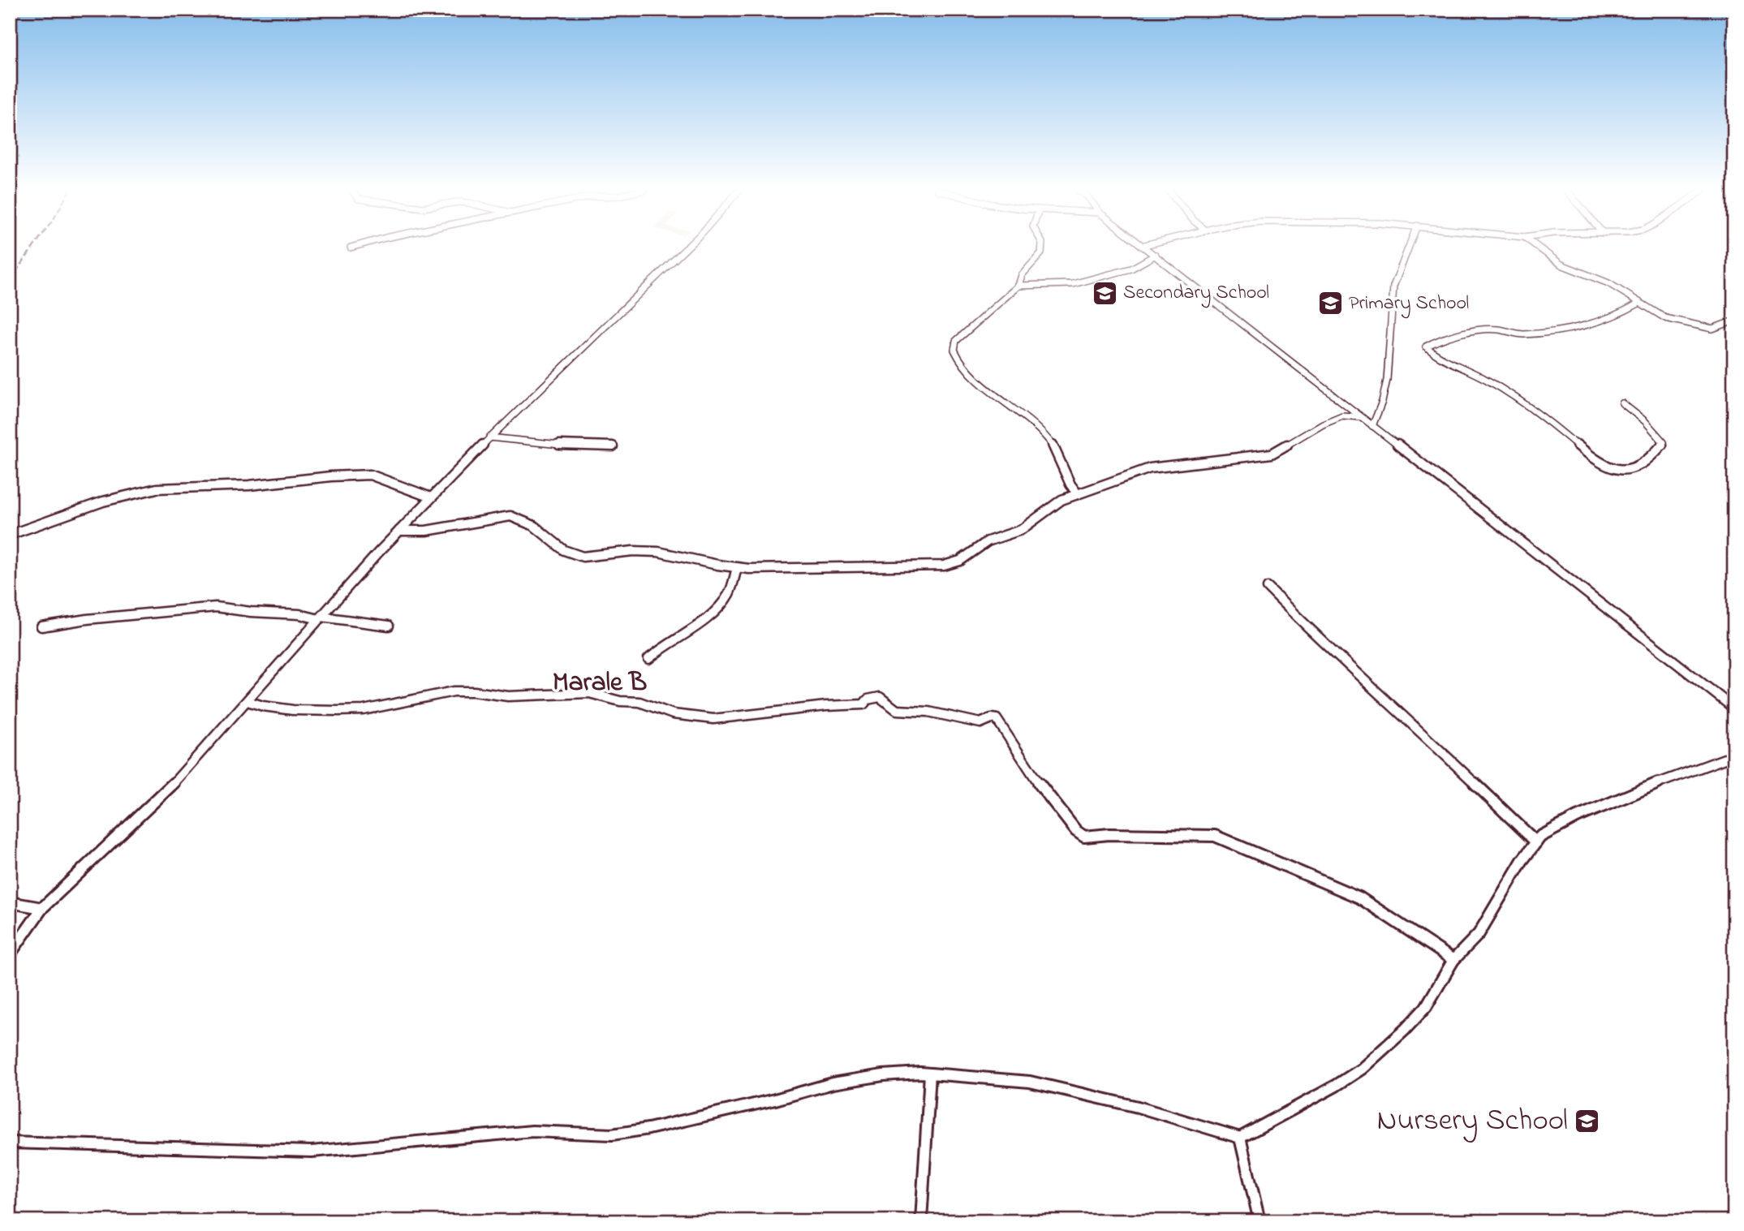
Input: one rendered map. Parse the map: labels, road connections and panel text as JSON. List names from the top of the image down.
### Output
{
  "districts": ["Marale B"],
  "places": {
    "school or university": ["Secondary School", "Primary School", "Nursery School"]
  }
}
